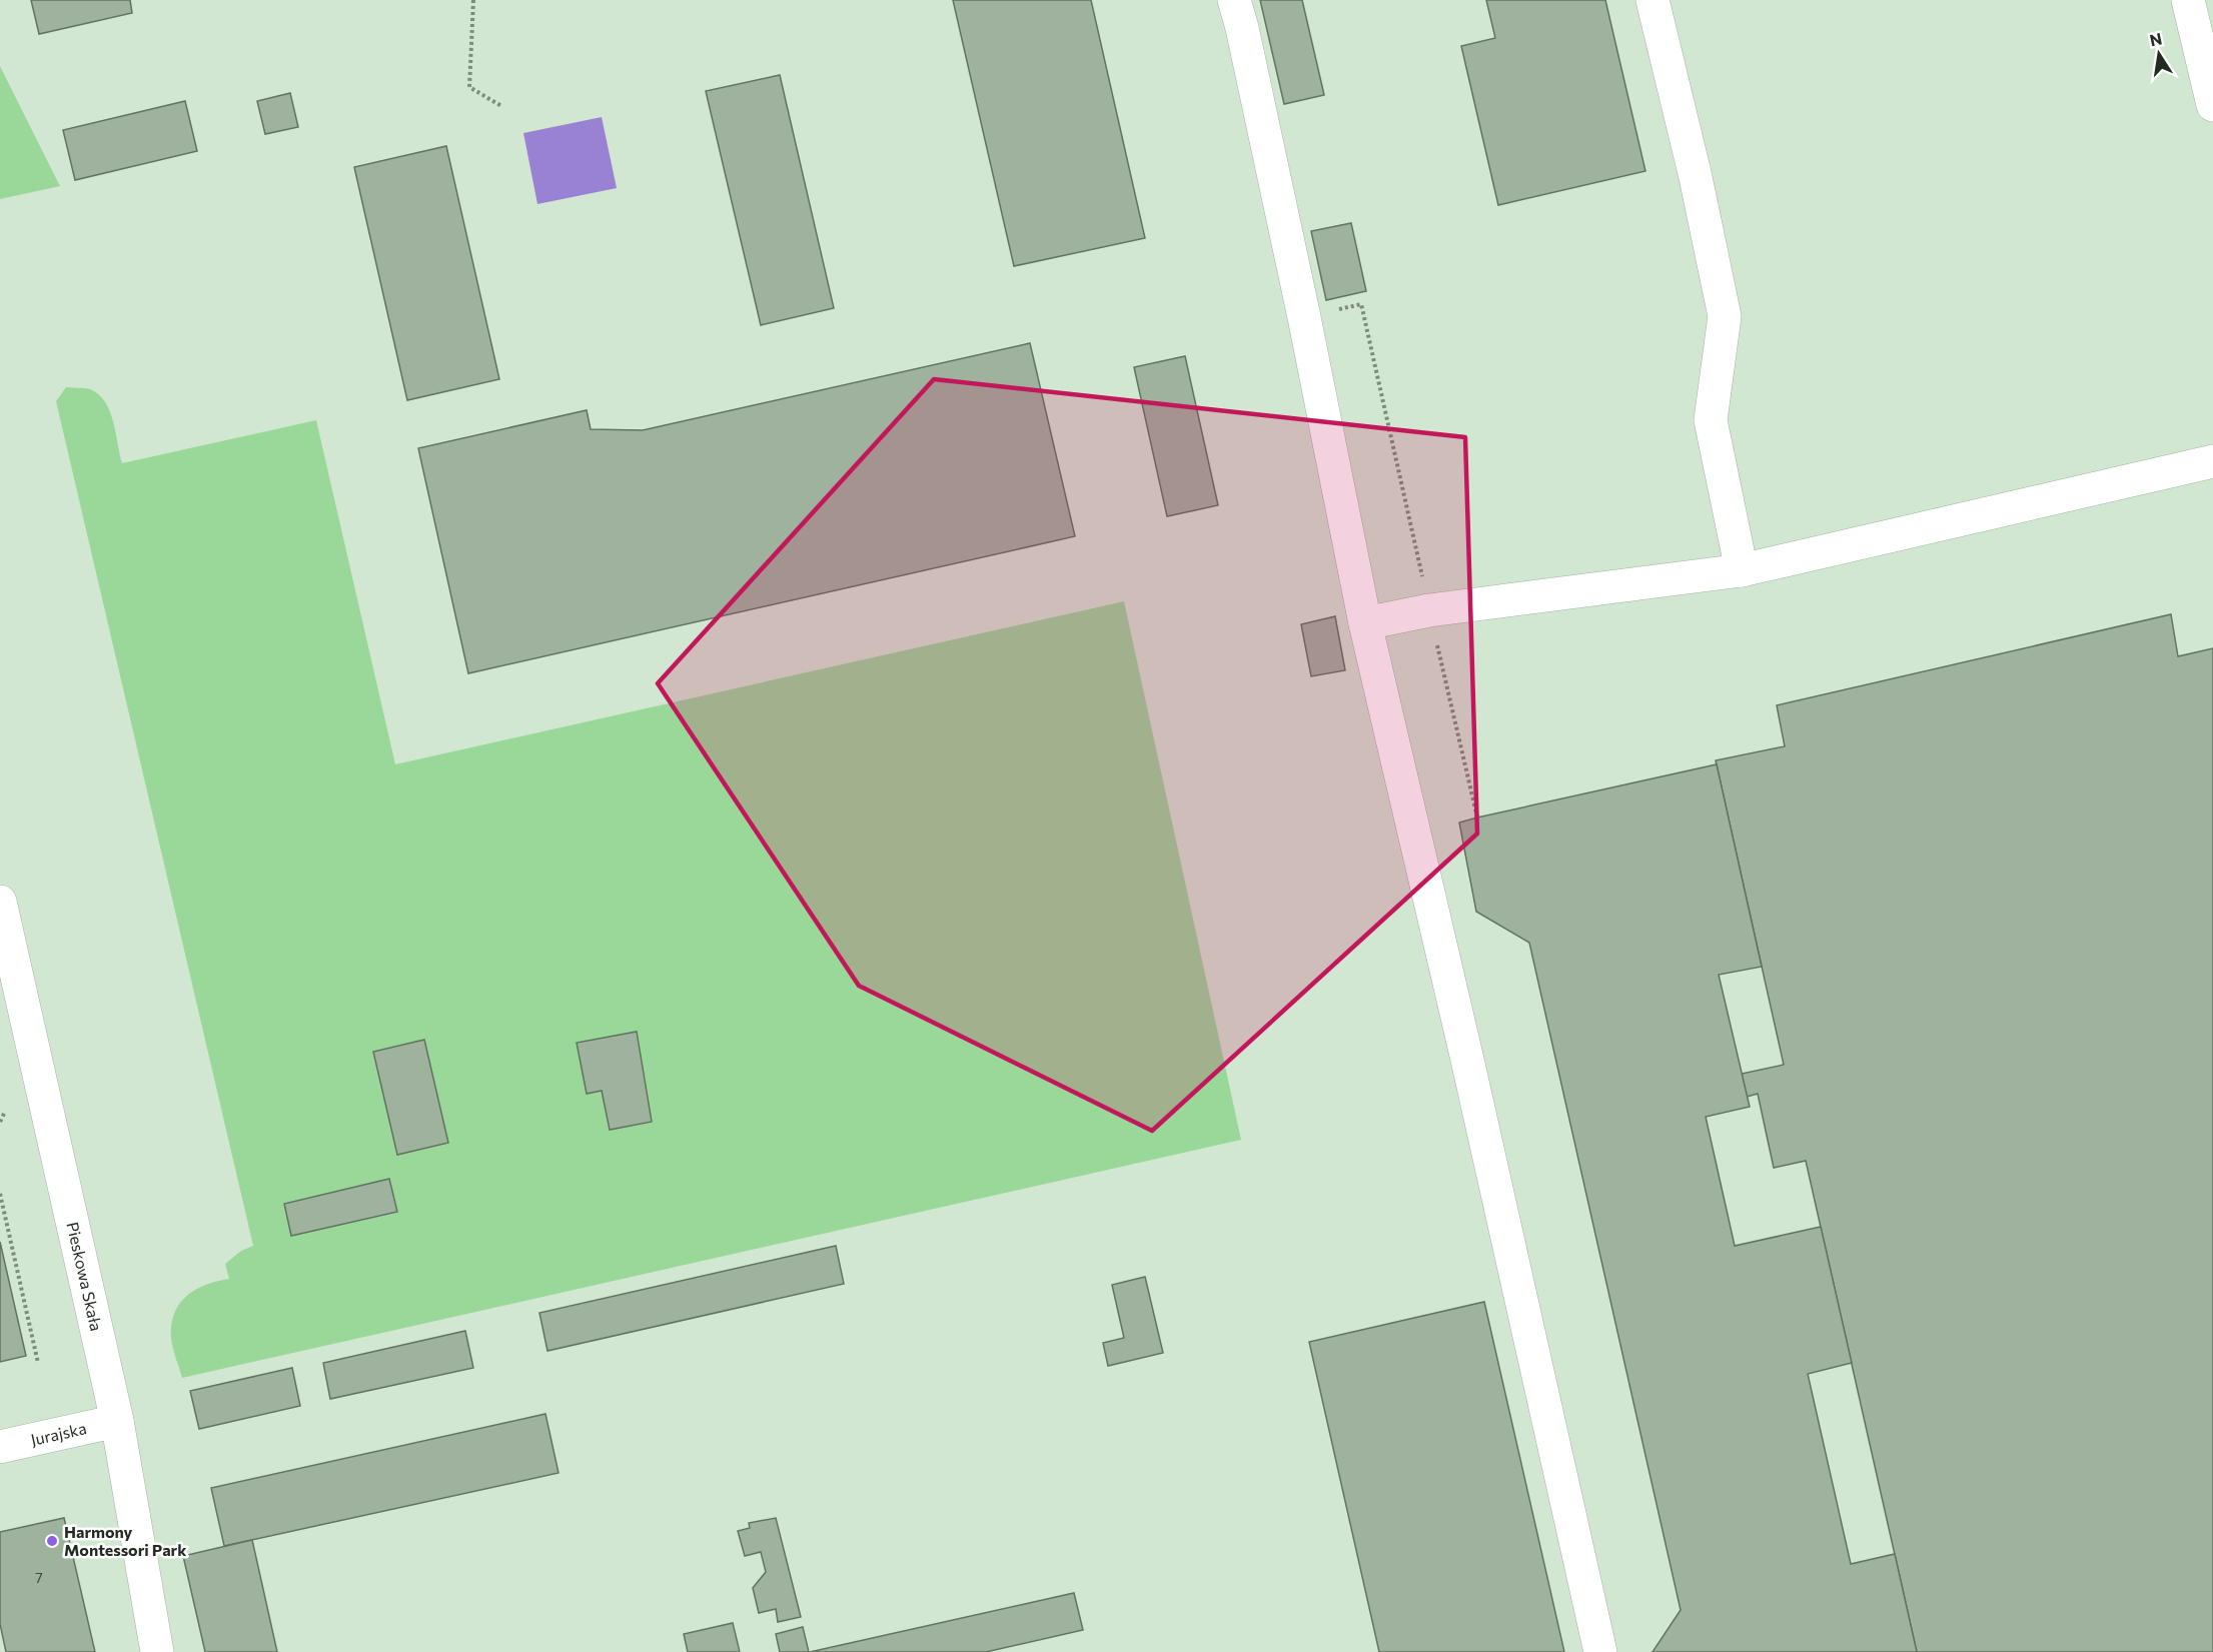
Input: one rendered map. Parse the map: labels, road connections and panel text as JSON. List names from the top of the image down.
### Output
{
  "streets": {
    "street": ["Pieskowa Skała", "Jurajska"]
  },
  "crossings": [
    ["Pieskowa Skała", "Jurajska"]
  ],
  "places": ["Harmony Montessori Park"],
  "house_numbers": ["7"],
  "north": "top"
}
